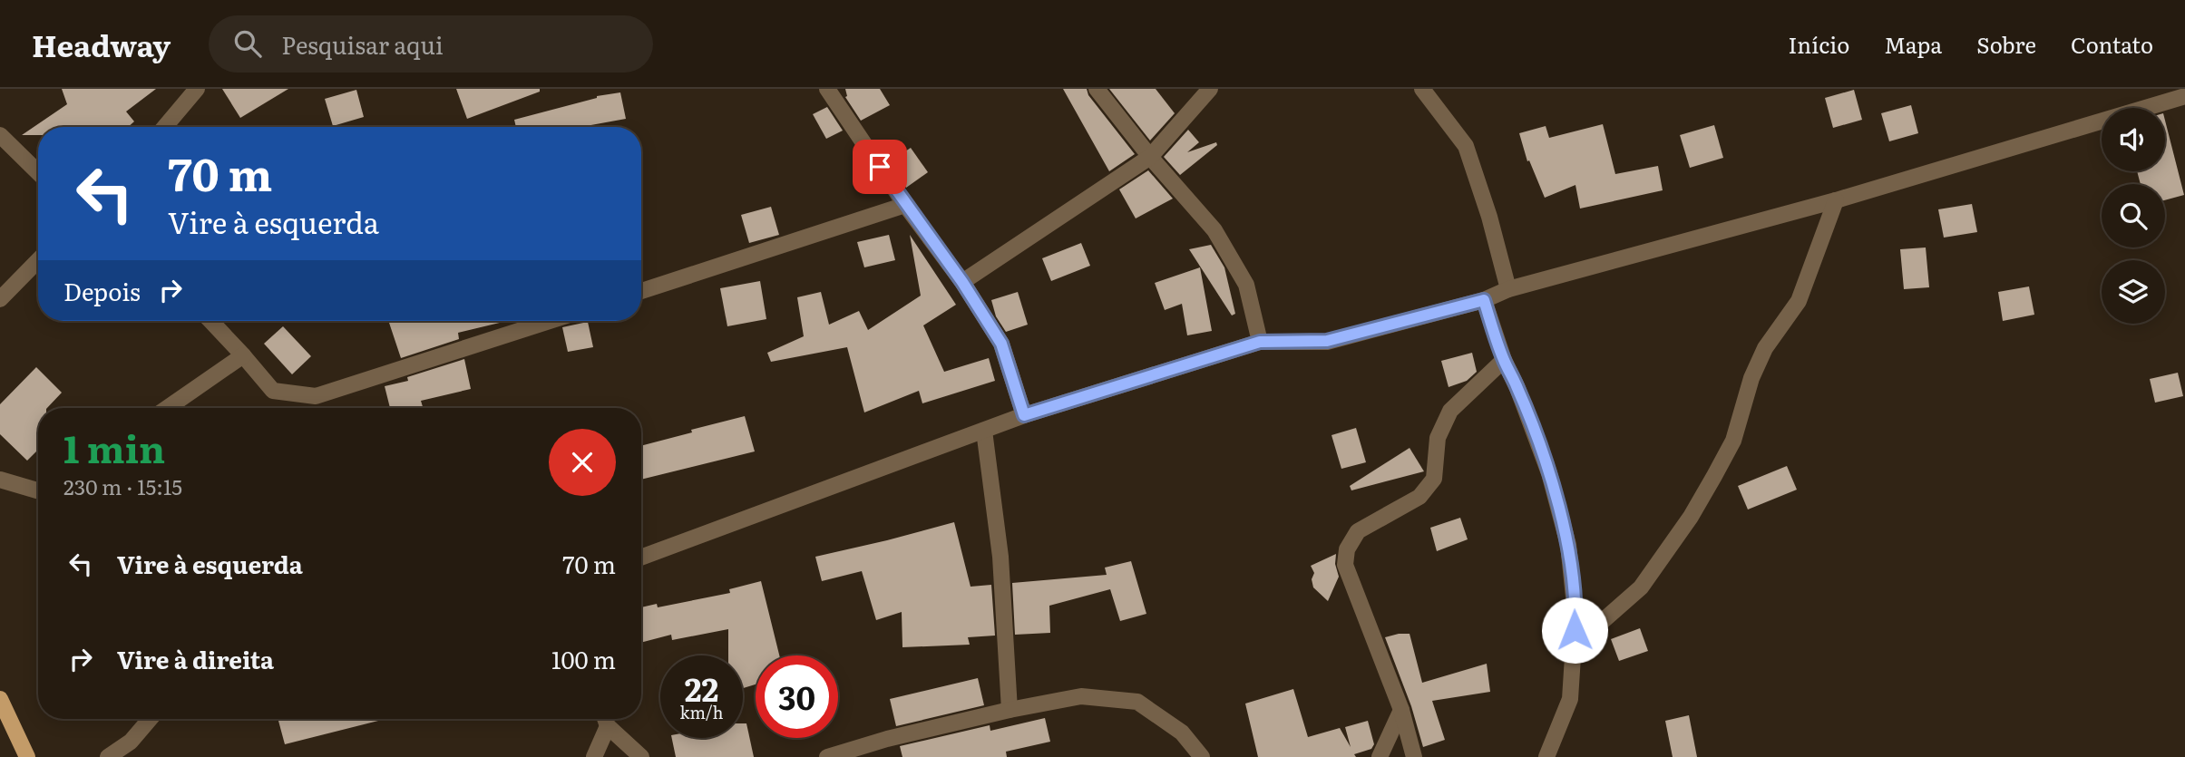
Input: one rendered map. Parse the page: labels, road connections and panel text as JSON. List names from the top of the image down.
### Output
{
  "page": {
    "header": "Headway",
    "search": "Pesquisar aqui",
    "nav": [
      "Início",
      "Mapa",
      "Sobre",
      "Contato"
    ],
    "turn": ["70 m", "Vire à esquerda"],
    "then": "Depois",
    "heading": ["1 min", "230 m · 15:15"],
    "list": [
      {
        "name": "Vire à esquerda",
        "value": "70 m"
      },
      {
        "name": "Vire à direita",
        "value": "100 m"
      }
    ],
    "speed": "22 km/h",
    "limit": "30"
  }
}
